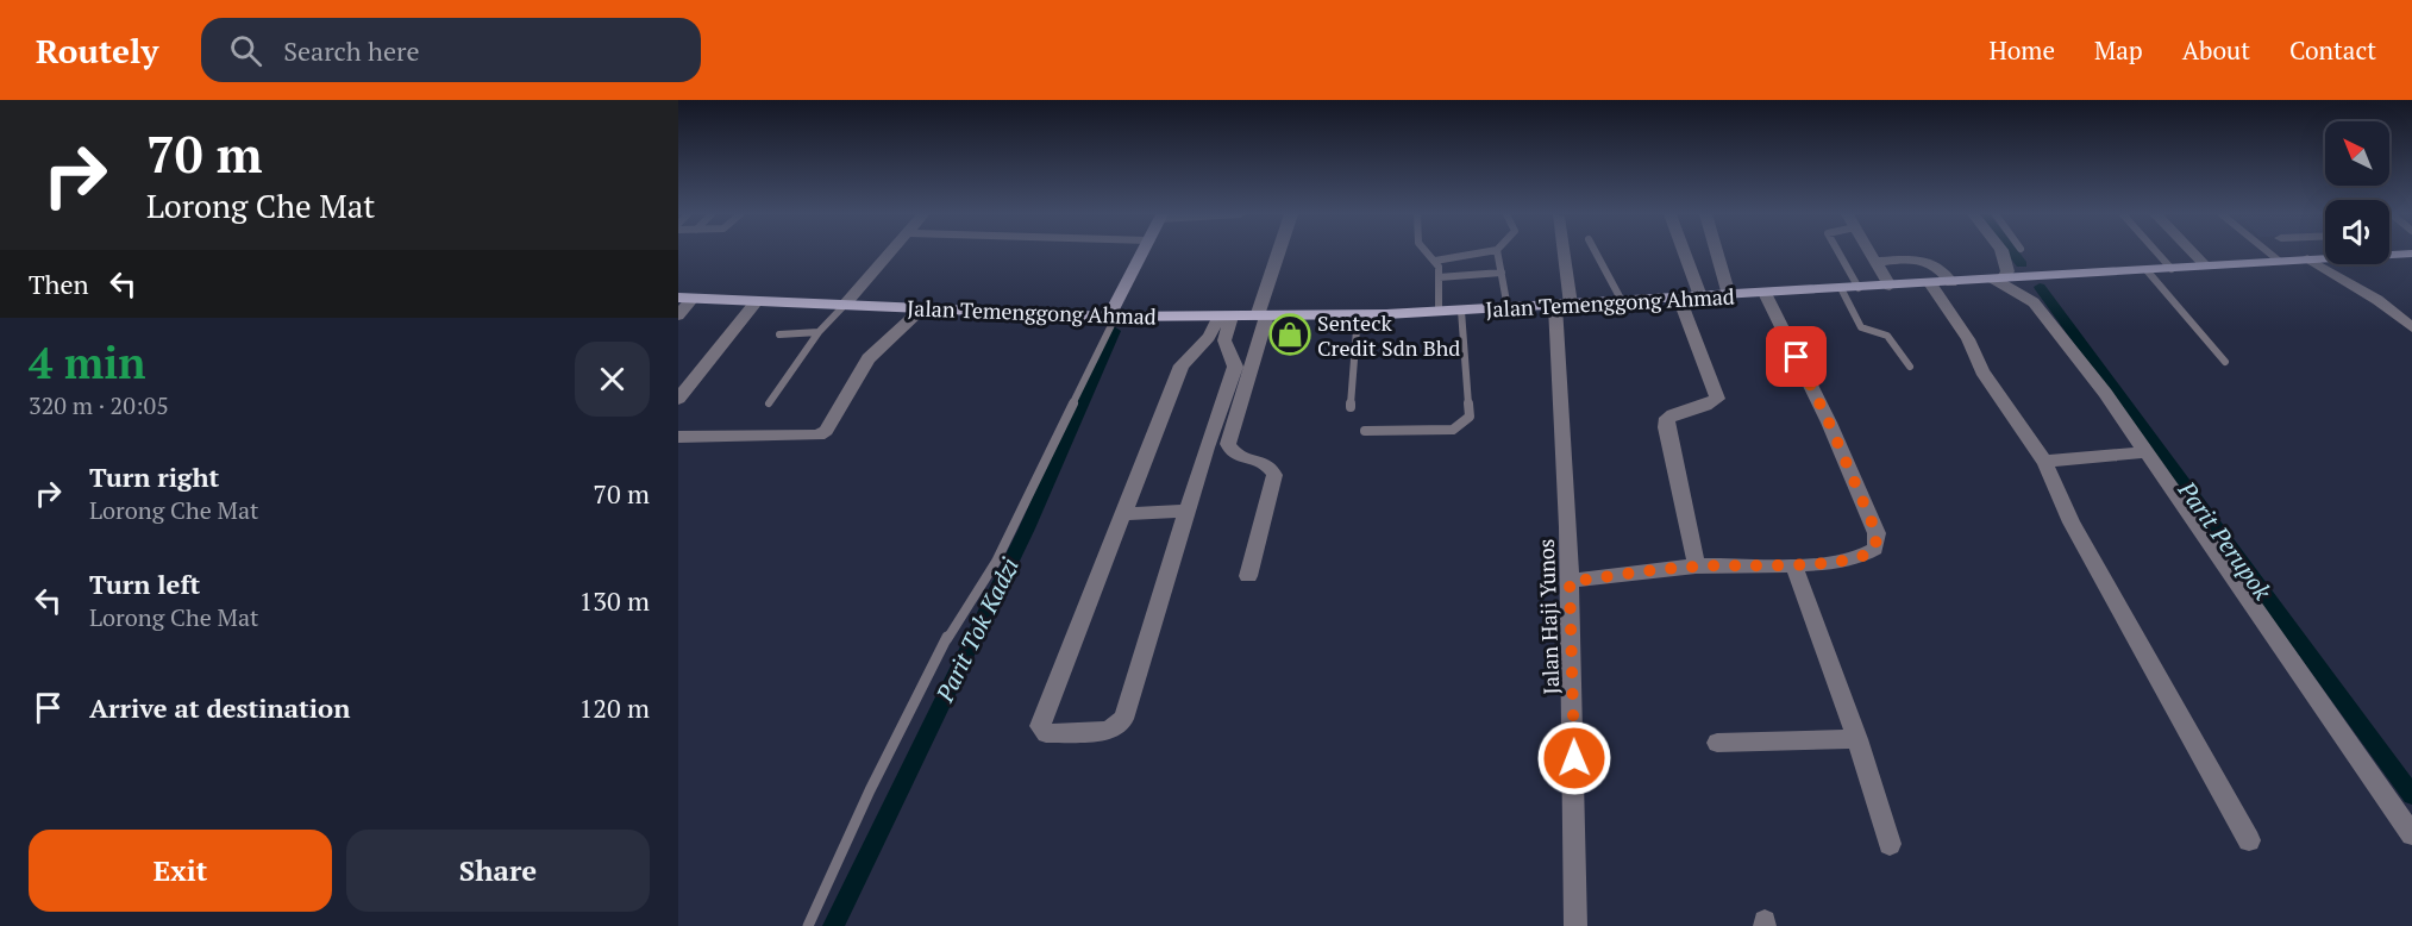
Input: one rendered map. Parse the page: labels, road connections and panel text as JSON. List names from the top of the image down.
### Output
{
  "streets": {
    "main road": ["Jalan Temenggong Ahmad"],
    "street": ["Jalan Haji Yunos"]
  },
  "crossings": [
    ["Jalan Temenggong Ahmad", "Jalan Haji Yunos"]
  ],
  "water": ["Parit Perupok", "Parit Tok Kadzi"],
  "places": {
    "shop": ["Senteck Credit Sdn Bhd"]
  },
  "north": "top left",
  "page": {
    "header": "Routely",
    "search": "Search here",
    "nav": [
      "Home",
      "Map",
      "About",
      "Contact"
    ],
    "turn": ["70 m", "Lorong Che Mat"],
    "then": "Then",
    "heading": ["4 min", "320 m · 20:05"],
    "list": [
      {
        "name": "Turn right",
        "note": "Lorong Che Mat",
        "value": "70 m"
      },
      {
        "name": "Turn left",
        "note": "Lorong Che Mat",
        "value": "130 m"
      },
      {
        "name": "Arrive at destination",
        "value": "120 m"
      }
    ],
    "buttons": ["Exit", "Share"]
  }
}
